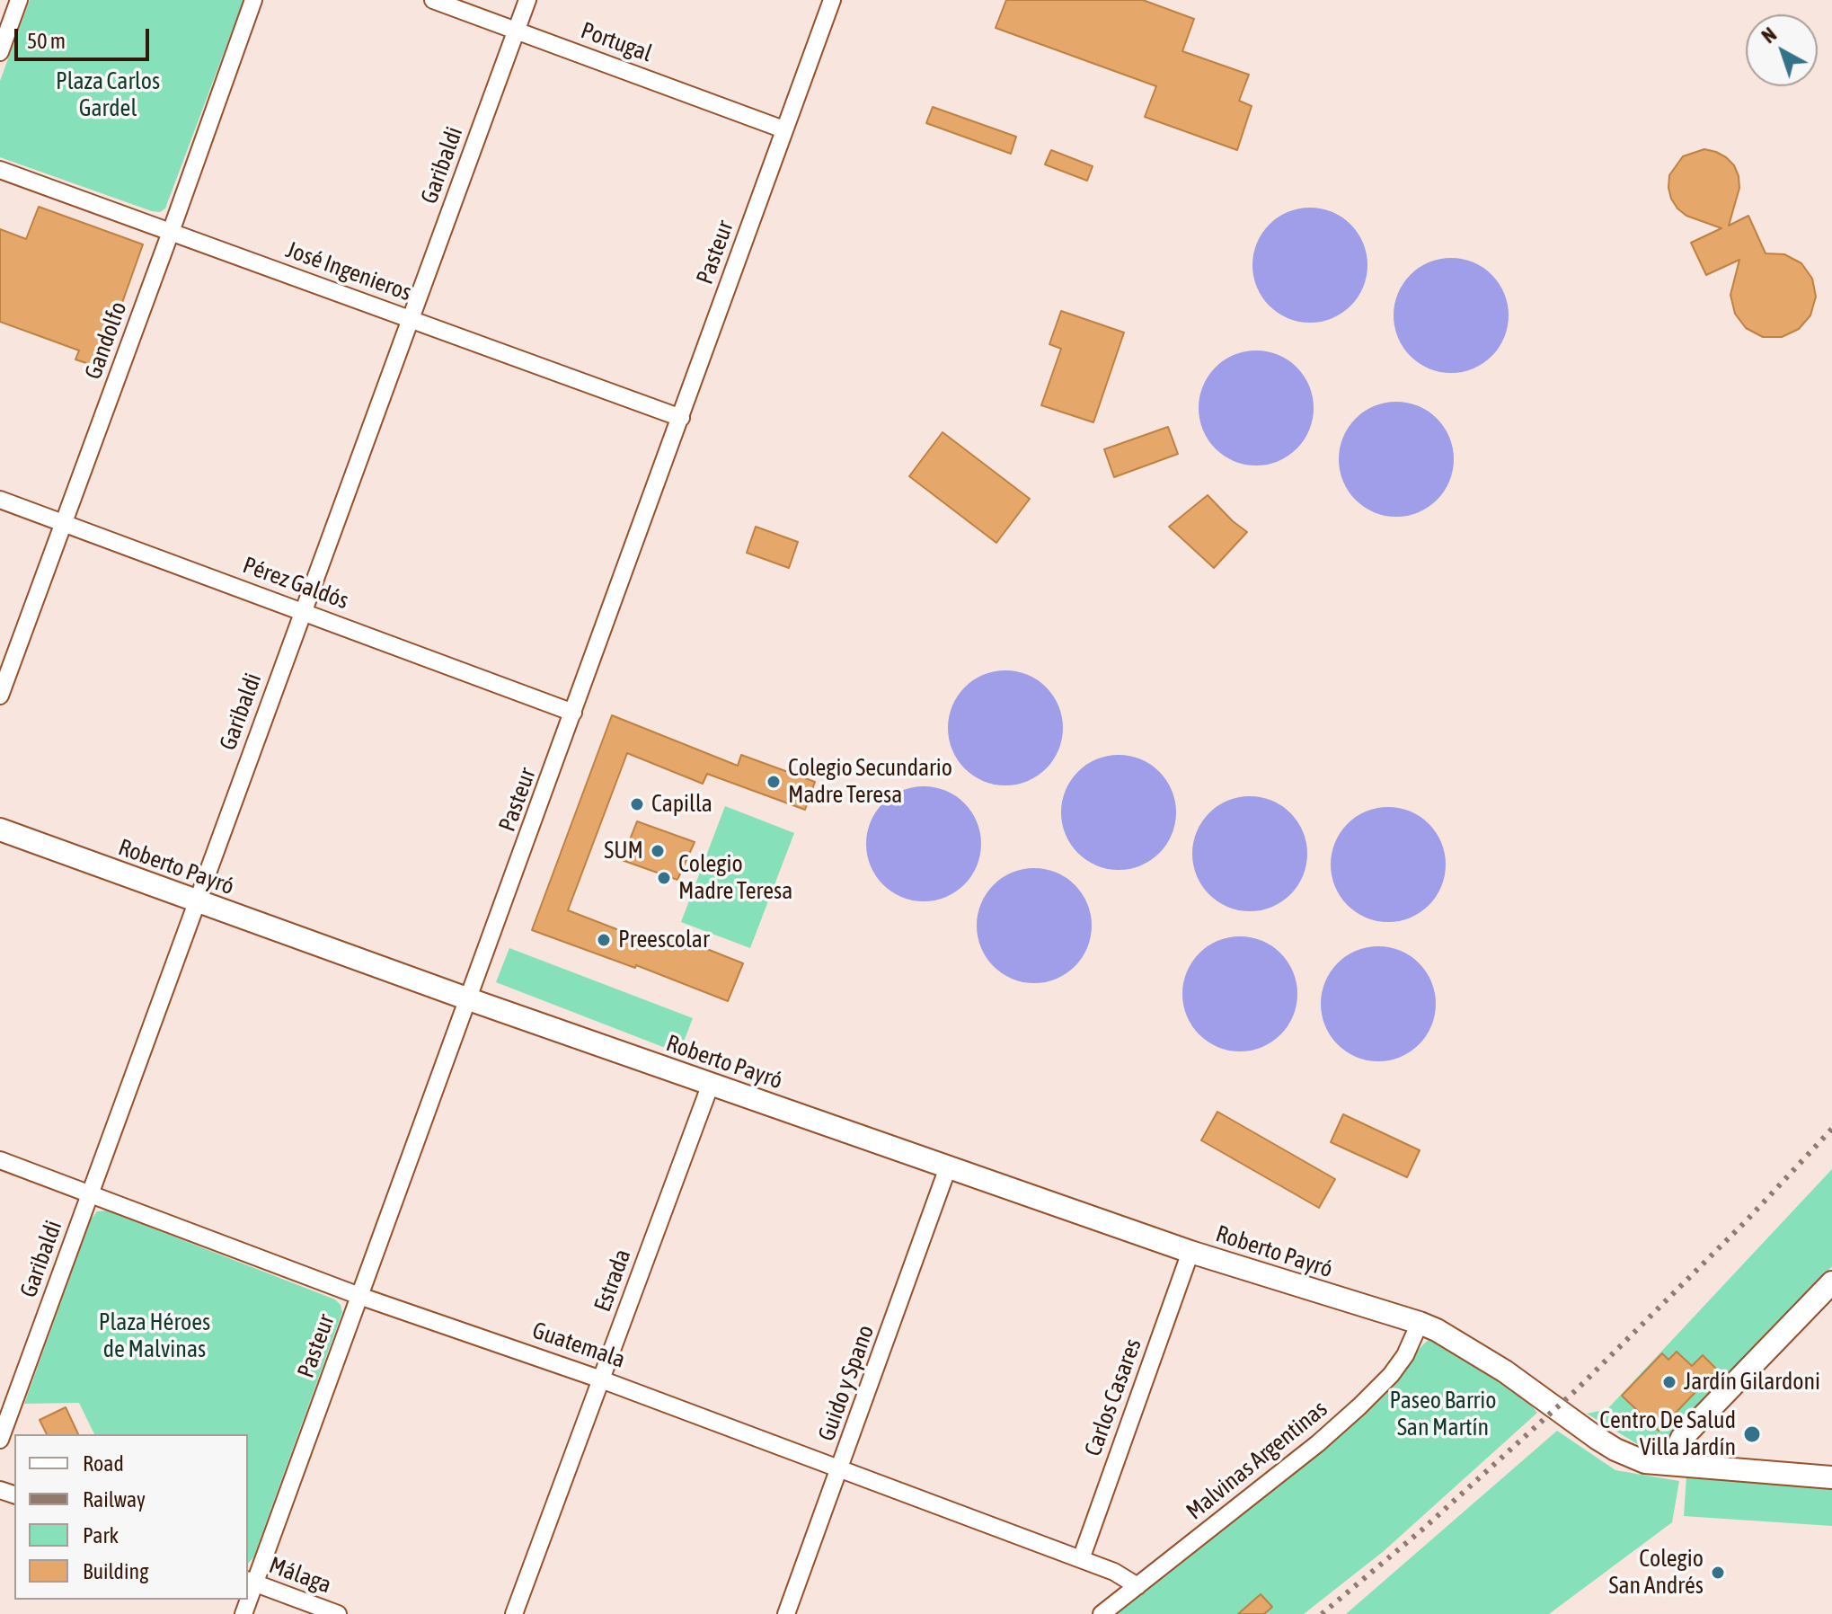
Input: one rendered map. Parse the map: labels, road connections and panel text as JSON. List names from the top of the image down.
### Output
{
  "streets": {
    "street": [
      "Portugal",
      "Garibaldi",
      "Pasteur",
      "José Ingenieros",
      "Gandolfo",
      "Pérez Galdós",
      "Roberto Payró",
      "Estrada",
      "Guatemala",
      "Guido y Spano",
      "Carlos Casares",
      "Malvinas Argentinas",
      "Málaga"
    ]
  },
  "crossings": [
    ["Portugal", "Garibaldi"],
    ["Portugal", "Pasteur"],
    ["Garibaldi", "José Ingenieros"],
    ["Garibaldi", "Pérez Galdós"],
    ["Garibaldi", "Roberto Payró"],
    ["Garibaldi", "Guatemala"],
    ["Pasteur", "José Ingenieros"],
    ["Pasteur", "Pérez Galdós"],
    ["Pasteur", "Roberto Payró"],
    ["Pasteur", "Guatemala"],
    ["Pasteur", "Málaga"],
    ["José Ingenieros", "Gandolfo"],
    ["Gandolfo", "Pérez Galdós"],
    ["Roberto Payró", "Estrada"],
    ["Roberto Payró", "Guido y Spano"],
    ["Roberto Payró", "Carlos Casares"],
    ["Roberto Payró", "Malvinas Argentinas"],
    ["Estrada", "Guatemala"],
    ["Guatemala", "Guido y Spano"],
    ["Guatemala", "Carlos Casares"],
    ["Guatemala", "Malvinas Argentinas"]
  ],
  "parks": ["Plaza Carlos Gardel", "Plaza Héroes de Malvinas", "Paseo Barrio San Martín"],
  "places": [
    "Colegio Secundario Madre Teresa",
    "Capilla",
    "SUM",
    "Colegio Madre Teresa",
    "Preescolar",
    "Jardín Gilardoni",
    "Centro De Salud Villa Jardín",
    "Colegio San Andrés"
  ],
  "legend": [
    "Road",
    "Railway",
    "Park",
    "Building"
  ],
  "scale_bar": "50 m",
  "north": "top left"
}
